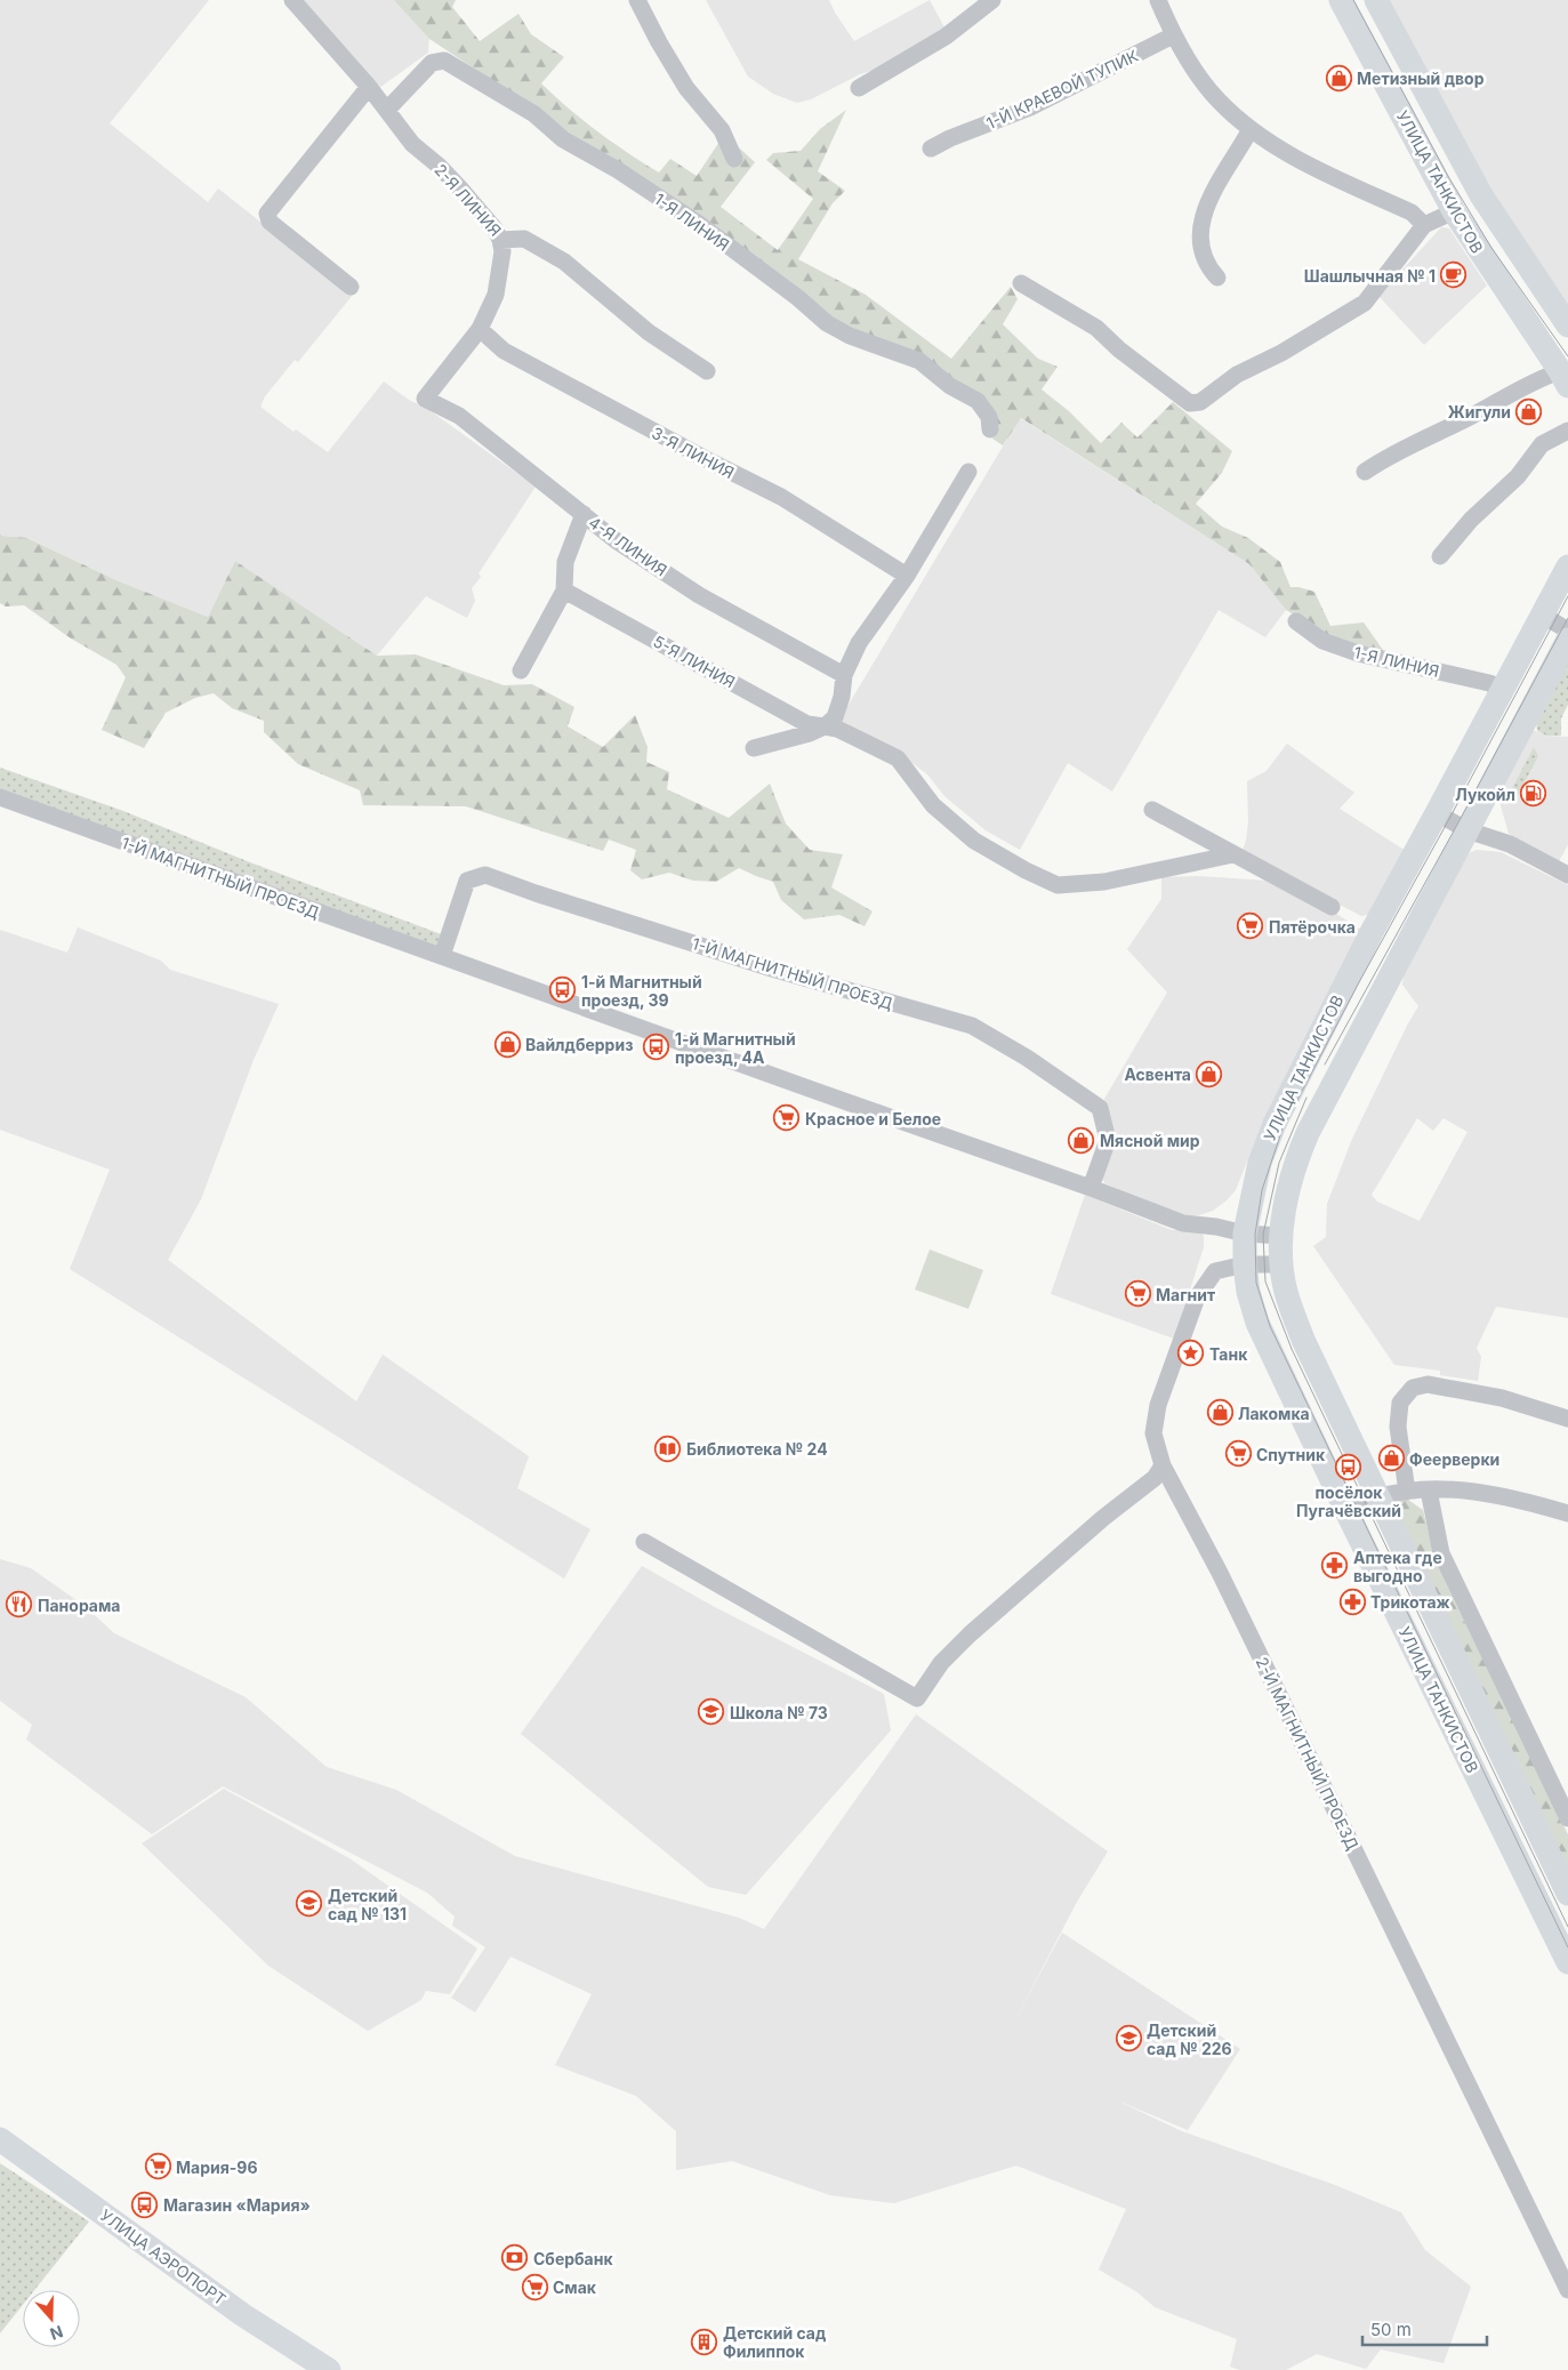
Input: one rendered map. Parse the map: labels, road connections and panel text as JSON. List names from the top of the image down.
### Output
{
  "streets": {
    "main road": ["УЛИЦА ТАНКИСТОВ", "УЛИЦА АЭРОПОРТ"],
    "street": [
      "1-Й КРАЕВОЙ ТУПИК",
      "2-Я ЛИНИЯ",
      "1-Я ЛИНИЯ",
      "3-Я ЛИНИЯ",
      "4-Я ЛИНИЯ",
      "5-Я ЛИНИЯ",
      "1-Й МАГНИТНЫЙ ПРОЕЗД",
      "2-Й МАГНИТНЫЙ ПРОЕЗД"
    ]
  },
  "crossings": [
    ["УЛИЦА ТАНКИСТОВ", "1-Я ЛИНИЯ"],
    ["УЛИЦА ТАНКИСТОВ", "1-Й МАГНИТНЫЙ ПРОЕЗД"],
    ["УЛИЦА ТАНКИСТОВ", "2-Й МАГНИТНЫЙ ПРОЕЗД"],
    ["2-Я ЛИНИЯ", "1-Я ЛИНИЯ"],
    ["3-Я ЛИНИЯ", "4-Я ЛИНИЯ"]
  ],
  "places": {
    "shop": [
      "Метизный двор",
      "Жигули",
      "Вайлдберриз",
      "Асвента",
      "Мясной мир",
      "Лакомка",
      "Феерверки"
    ],
    "cafe": ["Шашлычная № 1"],
    "fuel station": ["Лукойл"],
    "supermarket": [
      "Пятёрочка",
      "Красное и Белое",
      "Магнит",
      "Спутник",
      "Мария-96",
      "Смак"
    ],
    "bus stop": [
      "1-й Магнитный проезд, 39",
      "1-й Магнитный проезд, 4А",
      "посёлок Пугачёвский",
      "Магазин «Мария»"
    ],
    "place": ["Танк"],
    "library": ["Библиотека № 24"],
    "pharmacy": ["Аптека где выгодно", "Трикотаж"],
    "restaurant": ["Панорама"],
    "school or university": ["Школа № 73", "Детский сад № 131", "Детский сад № 226"],
    "bank": ["Сбербанк"],
    "building": ["Детский сад Филиппок"]
  },
  "scale_bar": "50 m",
  "north": "bottom"
}
